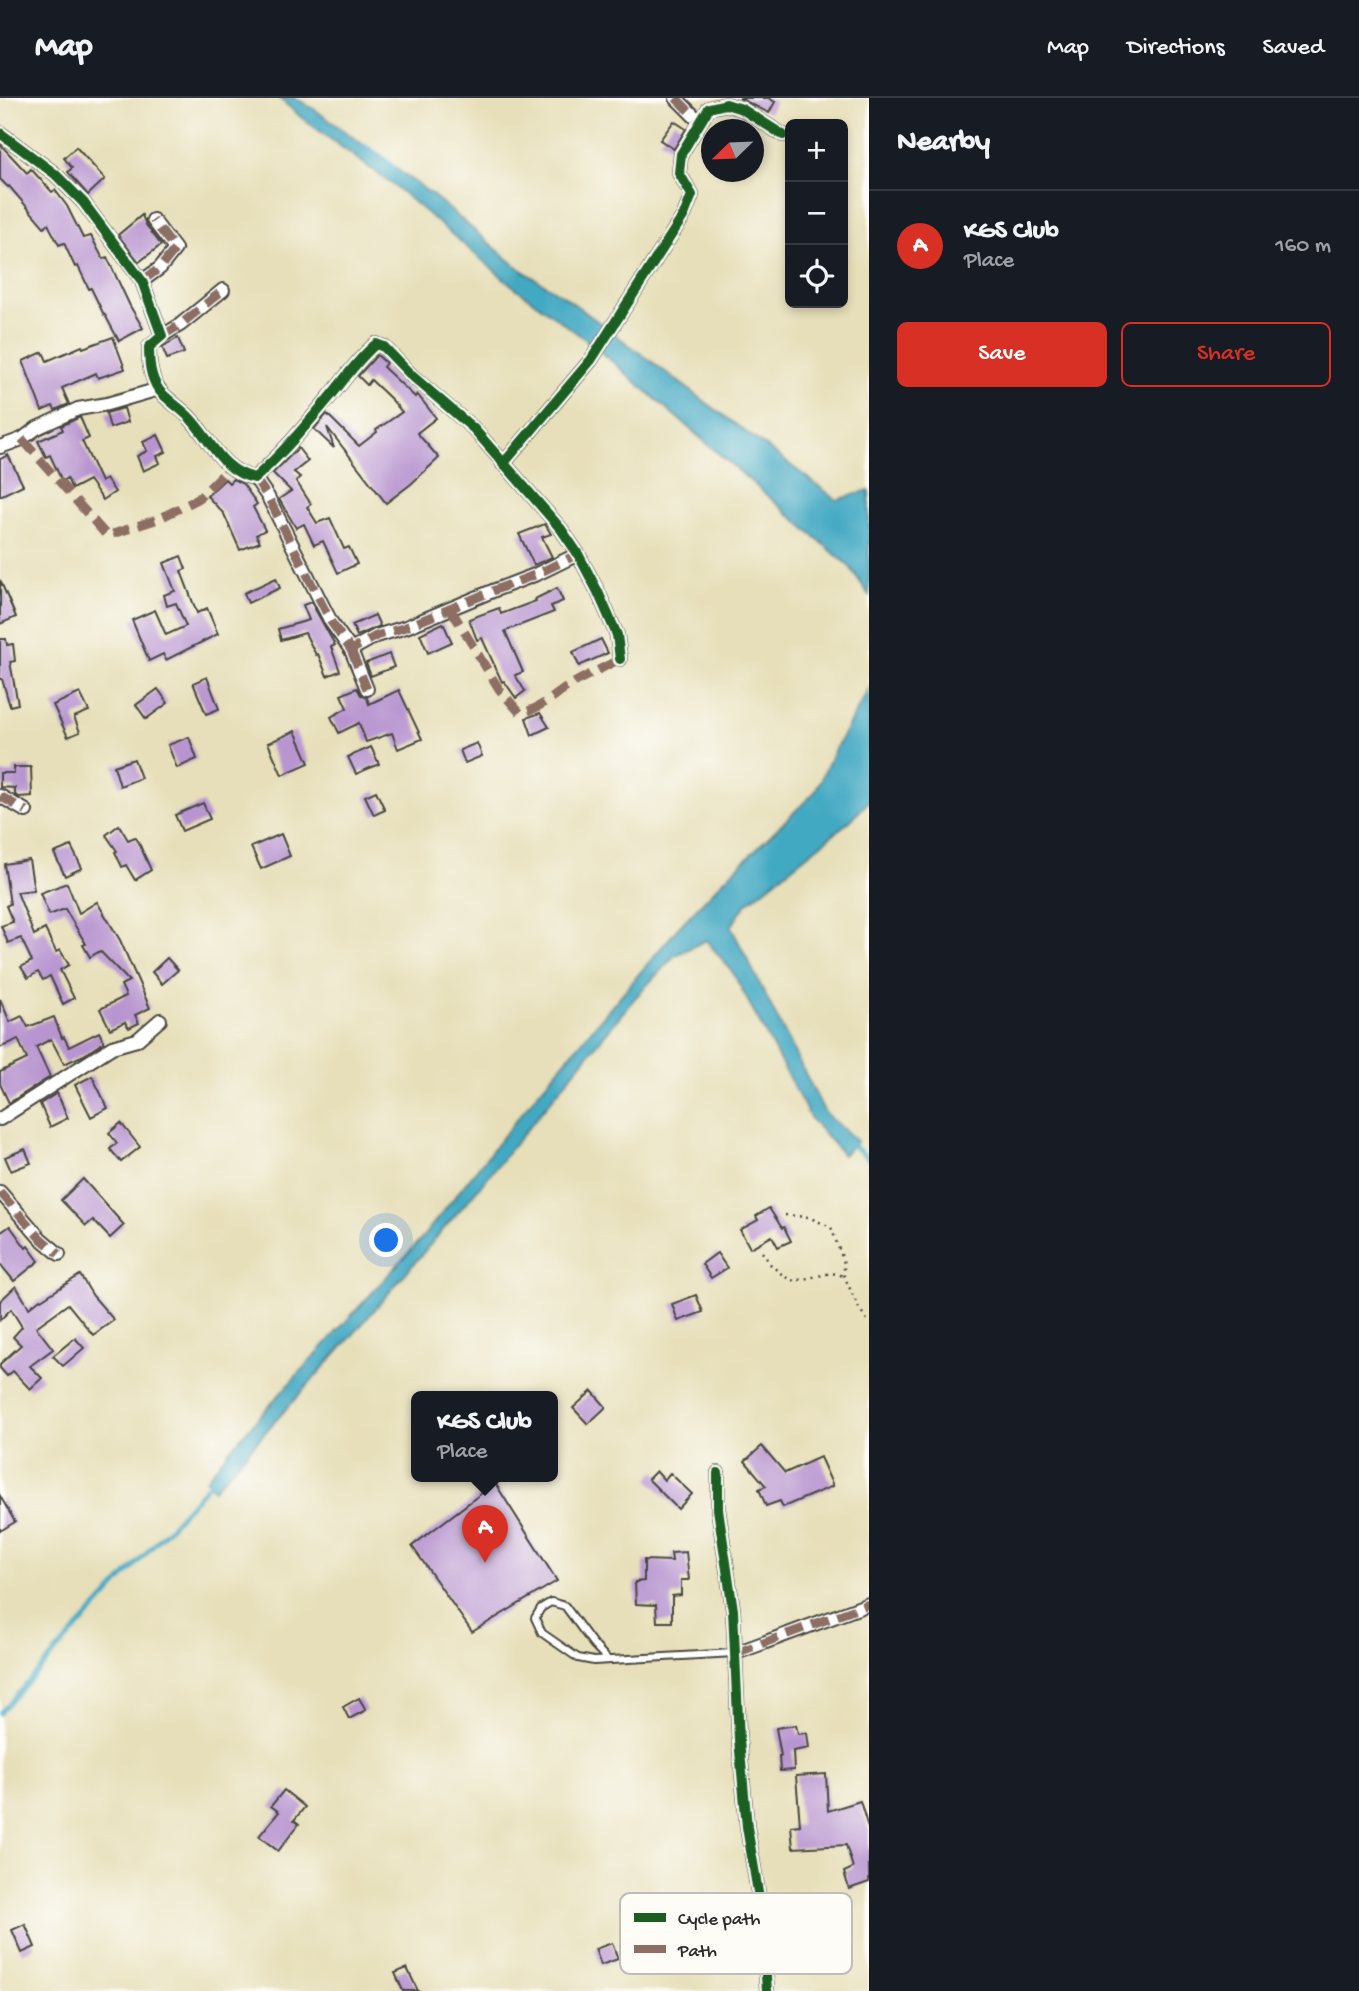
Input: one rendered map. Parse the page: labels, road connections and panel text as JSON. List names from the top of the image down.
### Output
{
  "legend": ["Cycle path", "Path"],
  "north": "bottom left",
  "page": {
    "header": "Map",
    "nav": ["Map", "Directions", "Saved"],
    "heading": "Nearby",
    "map_buttons": ["+", "−"],
    "list": [
      {
        "mark": "A",
        "name": "KGS Club",
        "note": "Place",
        "value": "160 m"
      }
    ],
    "buttons": ["Save", "Share"],
    "popup": ["KGS Club", "Place"],
    "pins": "A"
  }
}
